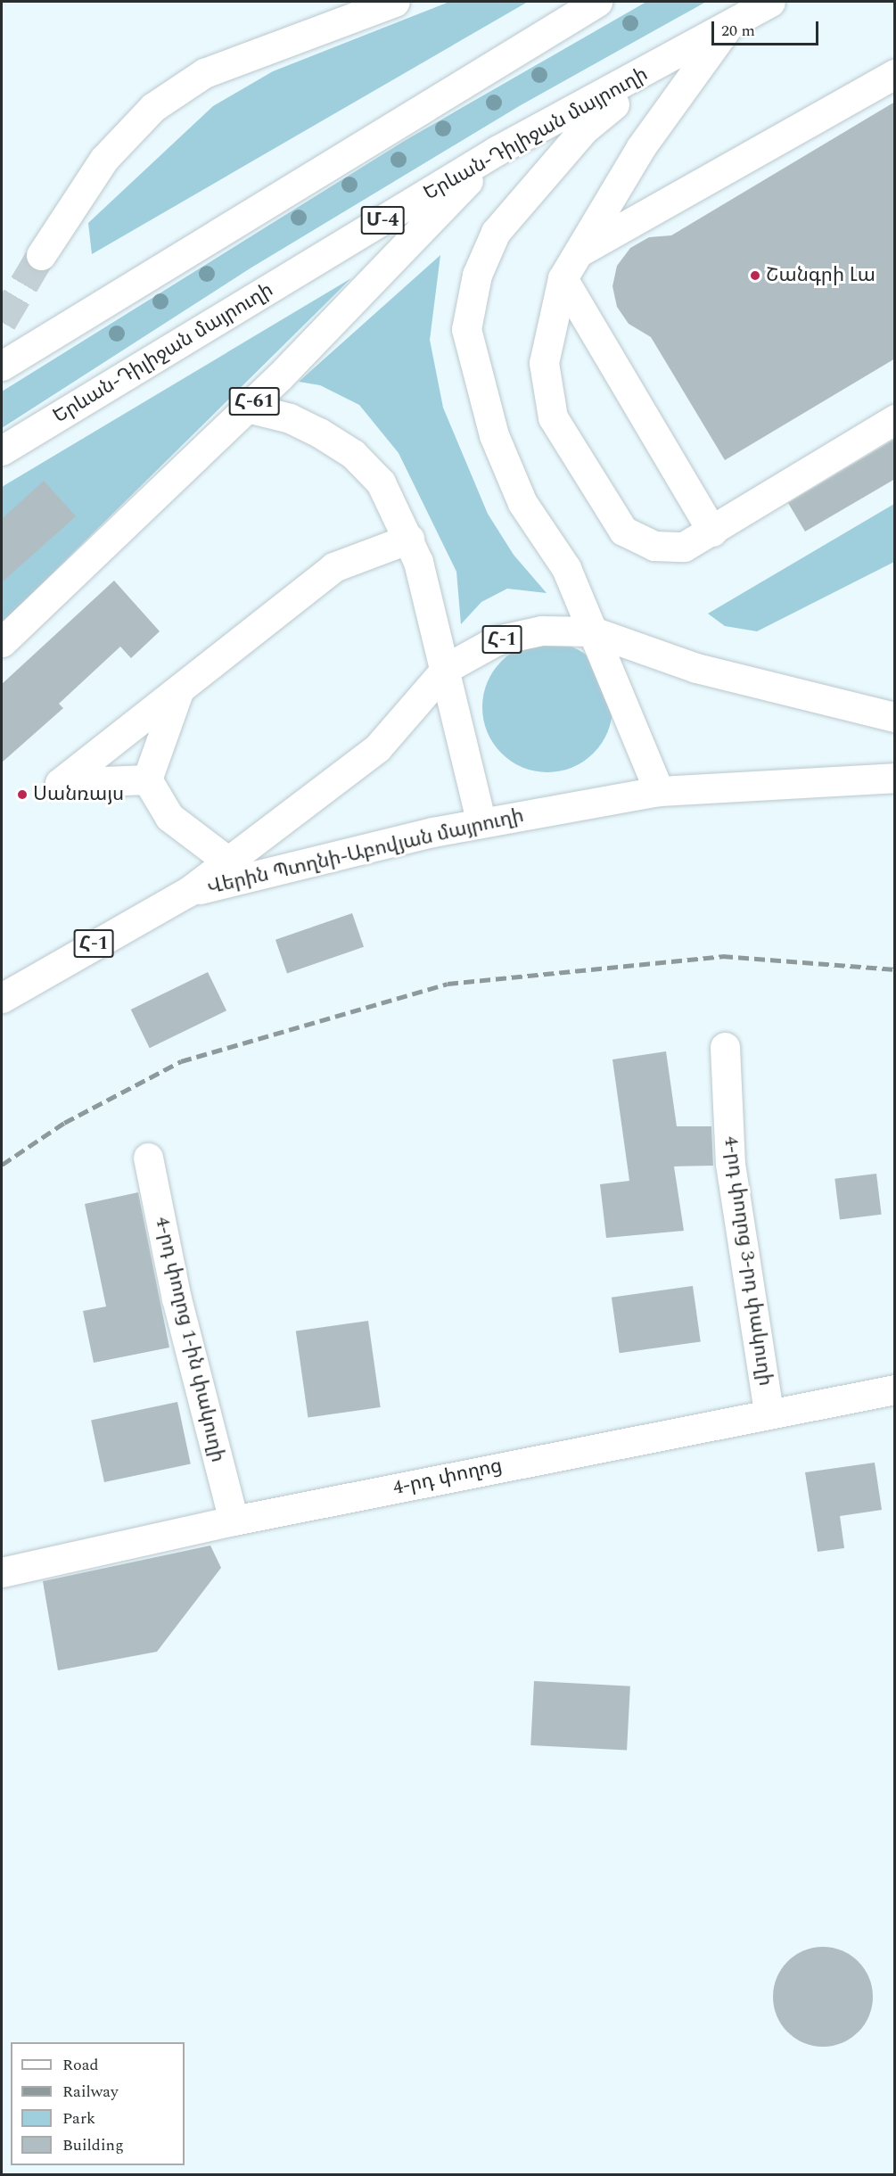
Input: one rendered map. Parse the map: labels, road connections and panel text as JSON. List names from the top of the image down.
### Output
{
  "streets": {
    "main road": [
      "Երևան-Դիլիջան մայրուղի",
      "Մ-4",
      "Հ-61",
      "Հ-1",
      "Վերին Պտղնի-Աբովյան մայրուղի",
      "4-րդ փողոց 3-րդ փակուղի",
      "4-րդ փողոց 1-ին փակուղի",
      "4-րդ փողոց"
    ]
  },
  "crossings": [
    ["Երևան-Դիլիջան մայրուղի", "Հ-61"],
    ["4-րդ փողոց 3-րդ փակուղի", "4-րդ փողոց"],
    ["4-րդ փողոց 1-ին փակուղի", "4-րդ փողոց"]
  ],
  "places": ["Շանգրի Լա", "Սանռայս"],
  "legend": [
    "Road",
    "Railway",
    "Park",
    "Building"
  ],
  "scale_bar": "20 m"
}
